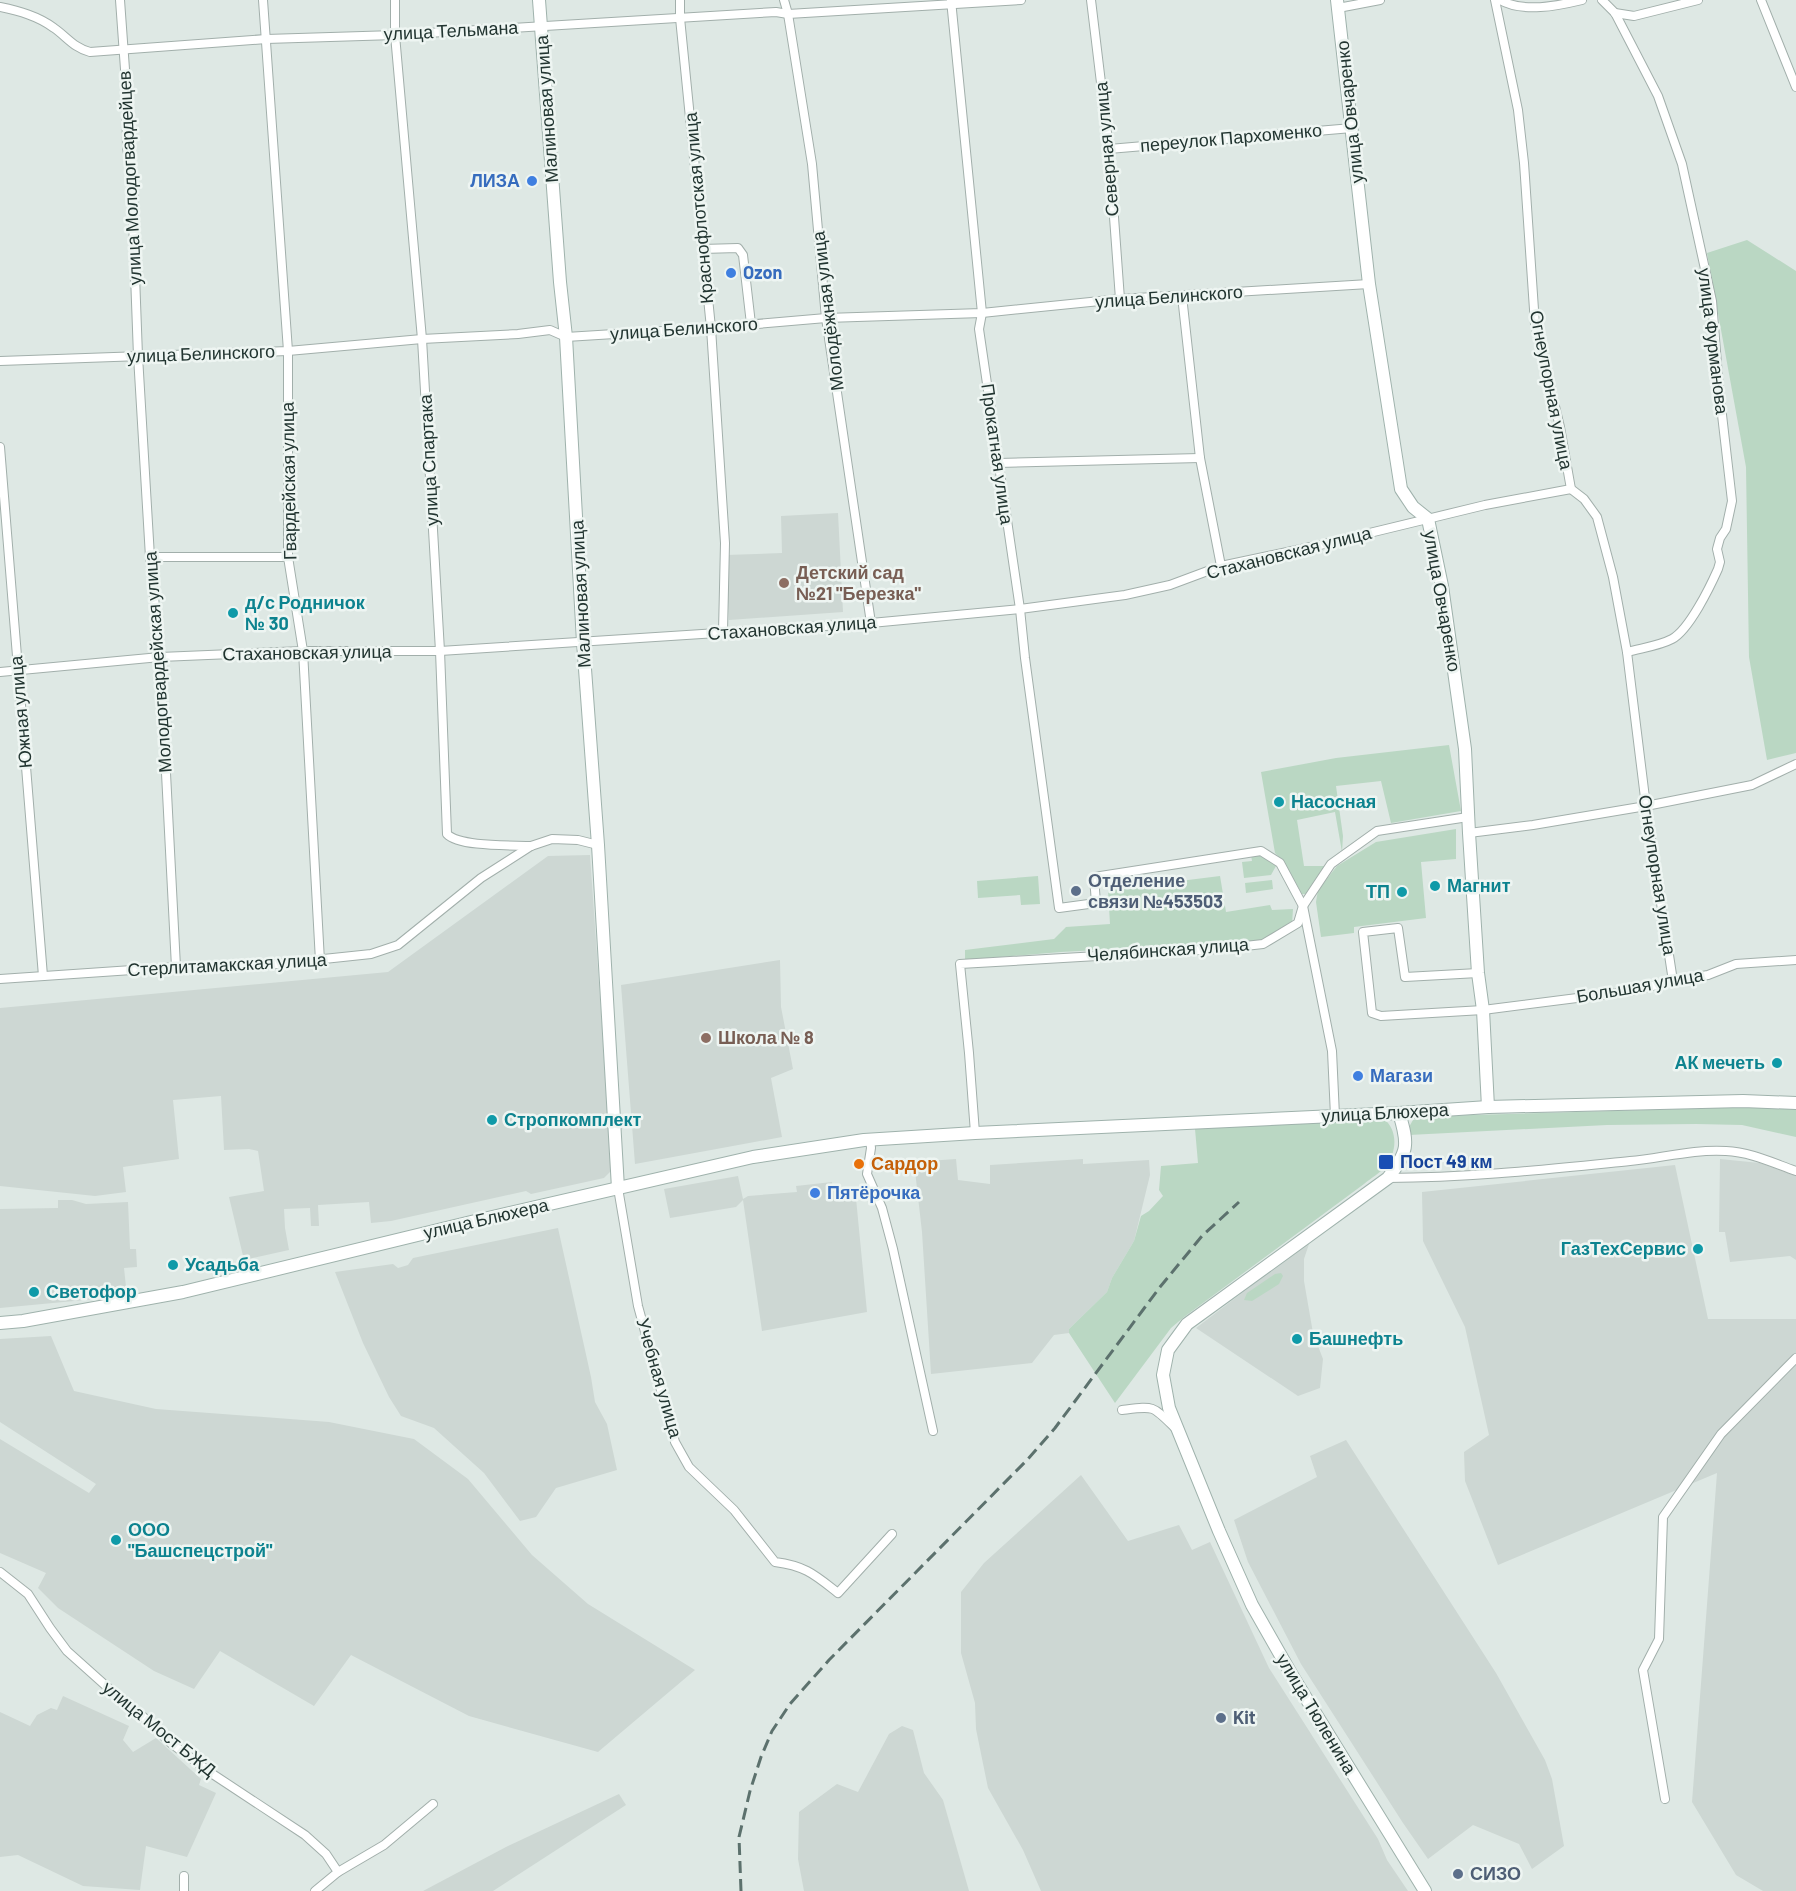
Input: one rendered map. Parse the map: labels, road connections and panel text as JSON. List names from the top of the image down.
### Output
{
  "streets": {
    "main road": [
      "Малиновая улица",
      "улица Овчаренко",
      "улица Блюхера",
      "улица Тюленина"
    ],
    "street": [
      "улица Тельмана",
      "переулок Пархоменко",
      "Северная улица",
      "улица Молодогвардейцев",
      "Краснофлотская улица",
      "улица Белинского",
      "Молодёжная улица",
      "улица Фурманова",
      "Огнеупорная улица",
      "Прокатная улица",
      "улица Спартака",
      "Гвардейская улица",
      "Стахановская улица",
      "Молодогвардейская улица",
      "Южная улица",
      "Челябинская улица",
      "Стерлитамакская улица",
      "Большая улица",
      "Учебная улица",
      "улица Мост БЖД"
    ]
  },
  "crossings": [
    ["улица Тельмана", "Малиновая улица"],
    ["улица Тельмана", "улица Молодогвардейцев"],
    ["улица Тельмана", "Краснофлотская улица"],
    ["улица Тельмана", "Молодёжная улица"],
    ["улица Тельмана", "Прокатная улица"],
    ["улица Тельмана", "улица Спартака"],
    ["улица Тельмана", "Гвардейская улица"],
    ["Малиновая улица", "улица Белинского"],
    ["Малиновая улица", "Стахановская улица"],
    ["Малиновая улица", "Стерлитамакская улица"],
    ["Малиновая улица", "улица Блюхера"],
    ["Малиновая улица", "Учебная улица"],
    ["улица Овчаренко", "переулок Пархоменко"],
    ["улица Овчаренко", "улица Белинского"],
    ["улица Овчаренко", "Стахановская улица"],
    ["улица Овчаренко", "Челябинская улица"],
    ["улица Овчаренко", "Большая улица"],
    ["улица Овчаренко", "улица Блюхера"],
    ["переулок Пархоменко", "Северная улица"],
    ["Северная улица", "улица Белинского"],
    ["улица Молодогвардейцев", "улица Белинского"],
    ["улица Молодогвардейцев", "Молодогвардейская улица"],
    ["Краснофлотская улица", "улица Белинского"],
    ["Краснофлотская улица", "Стахановская улица"],
    ["улица Белинского", "Молодёжная улица"],
    ["улица Белинского", "Прокатная улица"],
    ["улица Белинского", "улица Спартака"],
    ["улица Белинского", "Гвардейская улица"],
    ["улица Белинского", "Молодогвардейская улица"],
    ["Молодёжная улица", "Стахановская улица"],
    ["улица Фурманова", "Огнеупорная улица"],
    ["Огнеупорная улица", "Стахановская улица"],
    ["Огнеупорная улица", "Большая улица"],
    ["Прокатная улица", "Стахановская улица"],
    ["Прокатная улица", "Челябинская улица"],
    ["улица Спартака", "Стахановская улица"],
    ["улица Спартака", "Стерлитамакская улица"],
    ["Гвардейская улица", "Стахановская улица"],
    ["Гвардейская улица", "Стерлитамакская улица"],
    ["Стахановская улица", "Молодогвардейская улица"],
    ["Стахановская улица", "Южная улица"],
    ["Молодогвардейская улица", "Стерлитамакская улица"],
    ["Южная улица", "Стерлитамакская улица"],
    ["Челябинская улица", "улица Блюхера"],
    ["улица Блюхера", "Учебная улица"]
  ],
  "places": {
    "other": [
      "ЛИЗА",
      "Ozon",
      "Детский сад №21 \"Березка\"",
      "д/с Родничок № 30",
      "Насосная",
      "Магнит",
      "Отделение связи №453503",
      "ТП",
      "Школа № 8",
      "АК мечеть",
      "Магази",
      "Стропкомплект",
      "Сардор",
      "Пятёрочка",
      "ГазТехСервис",
      "Усадьба",
      "Светофор",
      "Башнефть",
      "ООО \"Башспецстрой\"",
      "Kit",
      "СИЗО"
    ],
    "transit": ["Пост 49 км"]
  }
}
